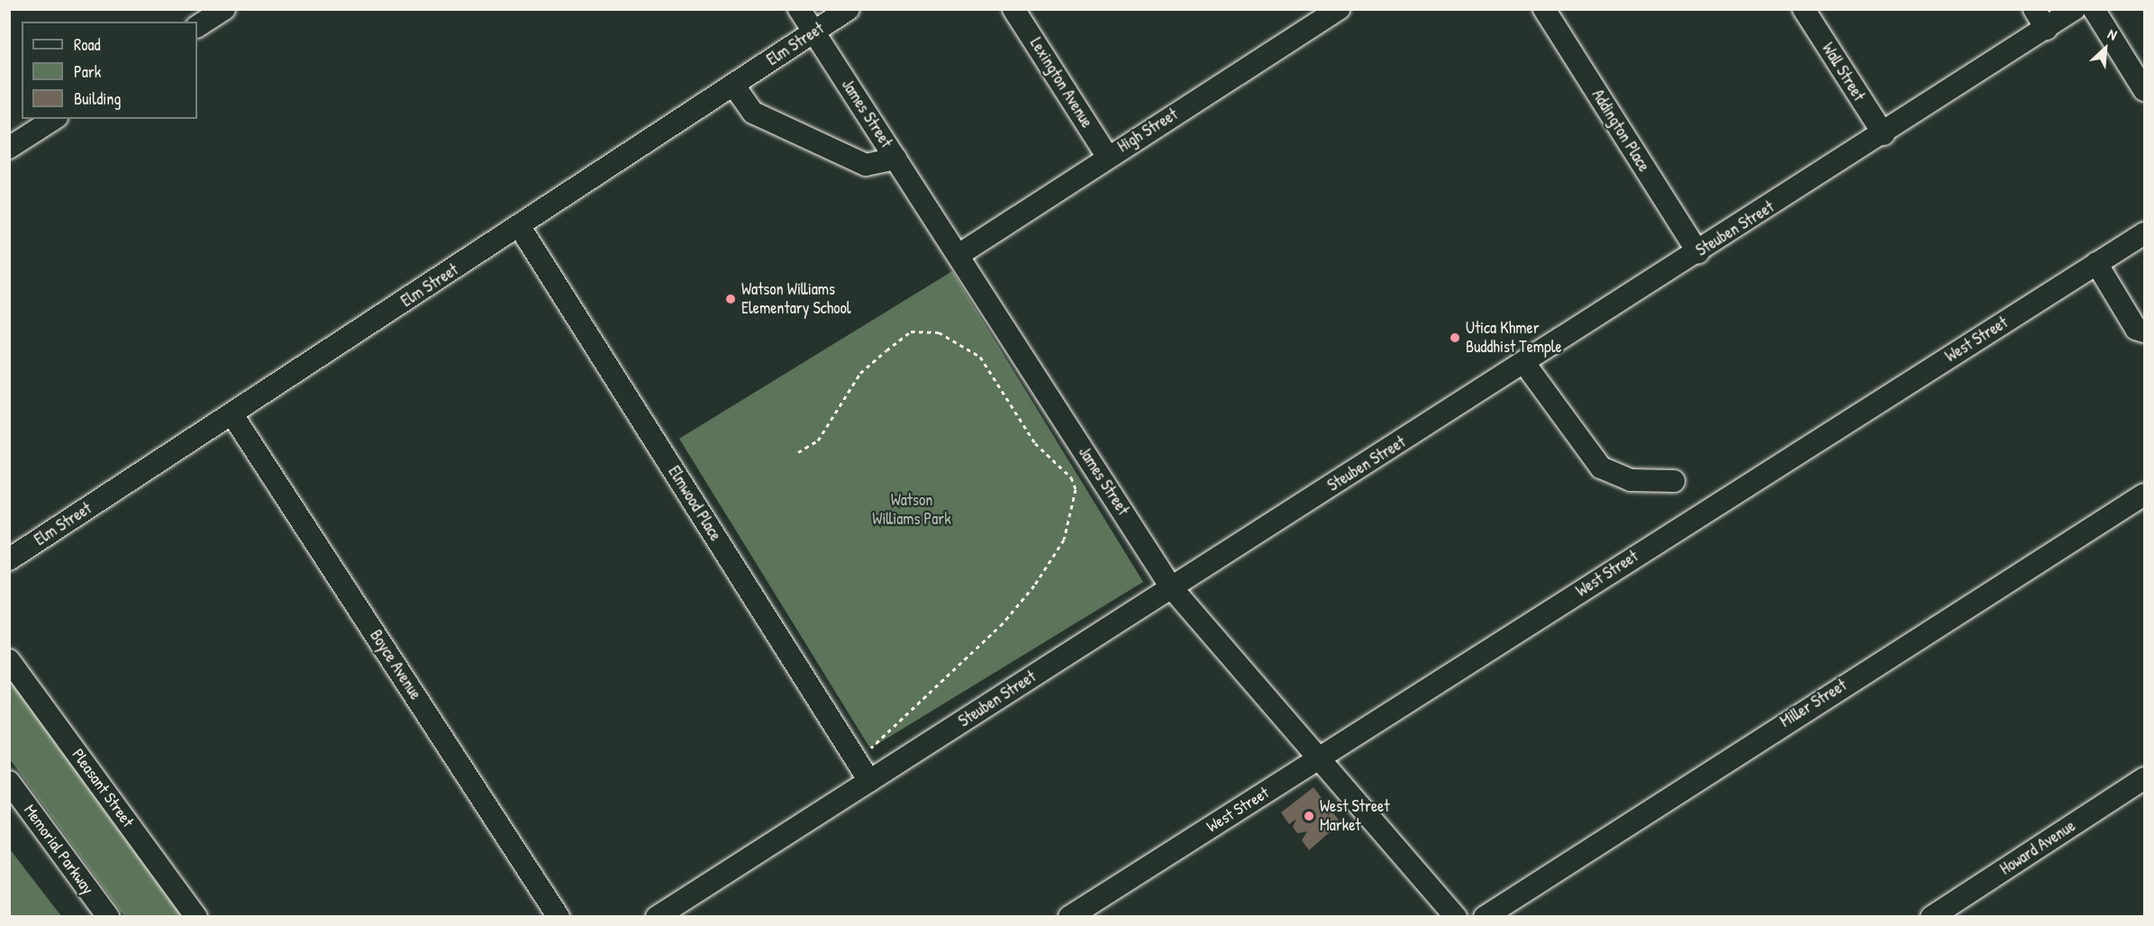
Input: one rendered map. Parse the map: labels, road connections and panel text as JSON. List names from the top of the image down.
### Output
{
  "streets": {
    "street": [
      "Elm Street",
      "Wall Street",
      "Lexington Avenue",
      "James Street",
      "High Street",
      "Addington Place",
      "Steuben Street",
      "West Street",
      "Elmwood Place",
      "Boyce Avenue",
      "Miller Street",
      "Pleasant Street",
      "Howard Avenue",
      "Memorial Parkway"
    ]
  },
  "crossings": [
    ["Elm Street", "James Street"],
    ["Elm Street", "Elmwood Place"],
    ["Elm Street", "Boyce Avenue"],
    ["Wall Street", "Steuben Street"],
    ["Lexington Avenue", "High Street"],
    ["James Street", "High Street"],
    ["James Street", "Steuben Street"],
    ["James Street", "West Street"],
    ["Addington Place", "Steuben Street"],
    ["Steuben Street", "Elmwood Place"]
  ],
  "parks": ["Watson Williams Park"],
  "places": ["Watson Williams Elementary School", "Utica Khmer Buddhist Temple", "West Street Market"],
  "legend": ["Road", "Park", "Building"],
  "north": "top right"
}
